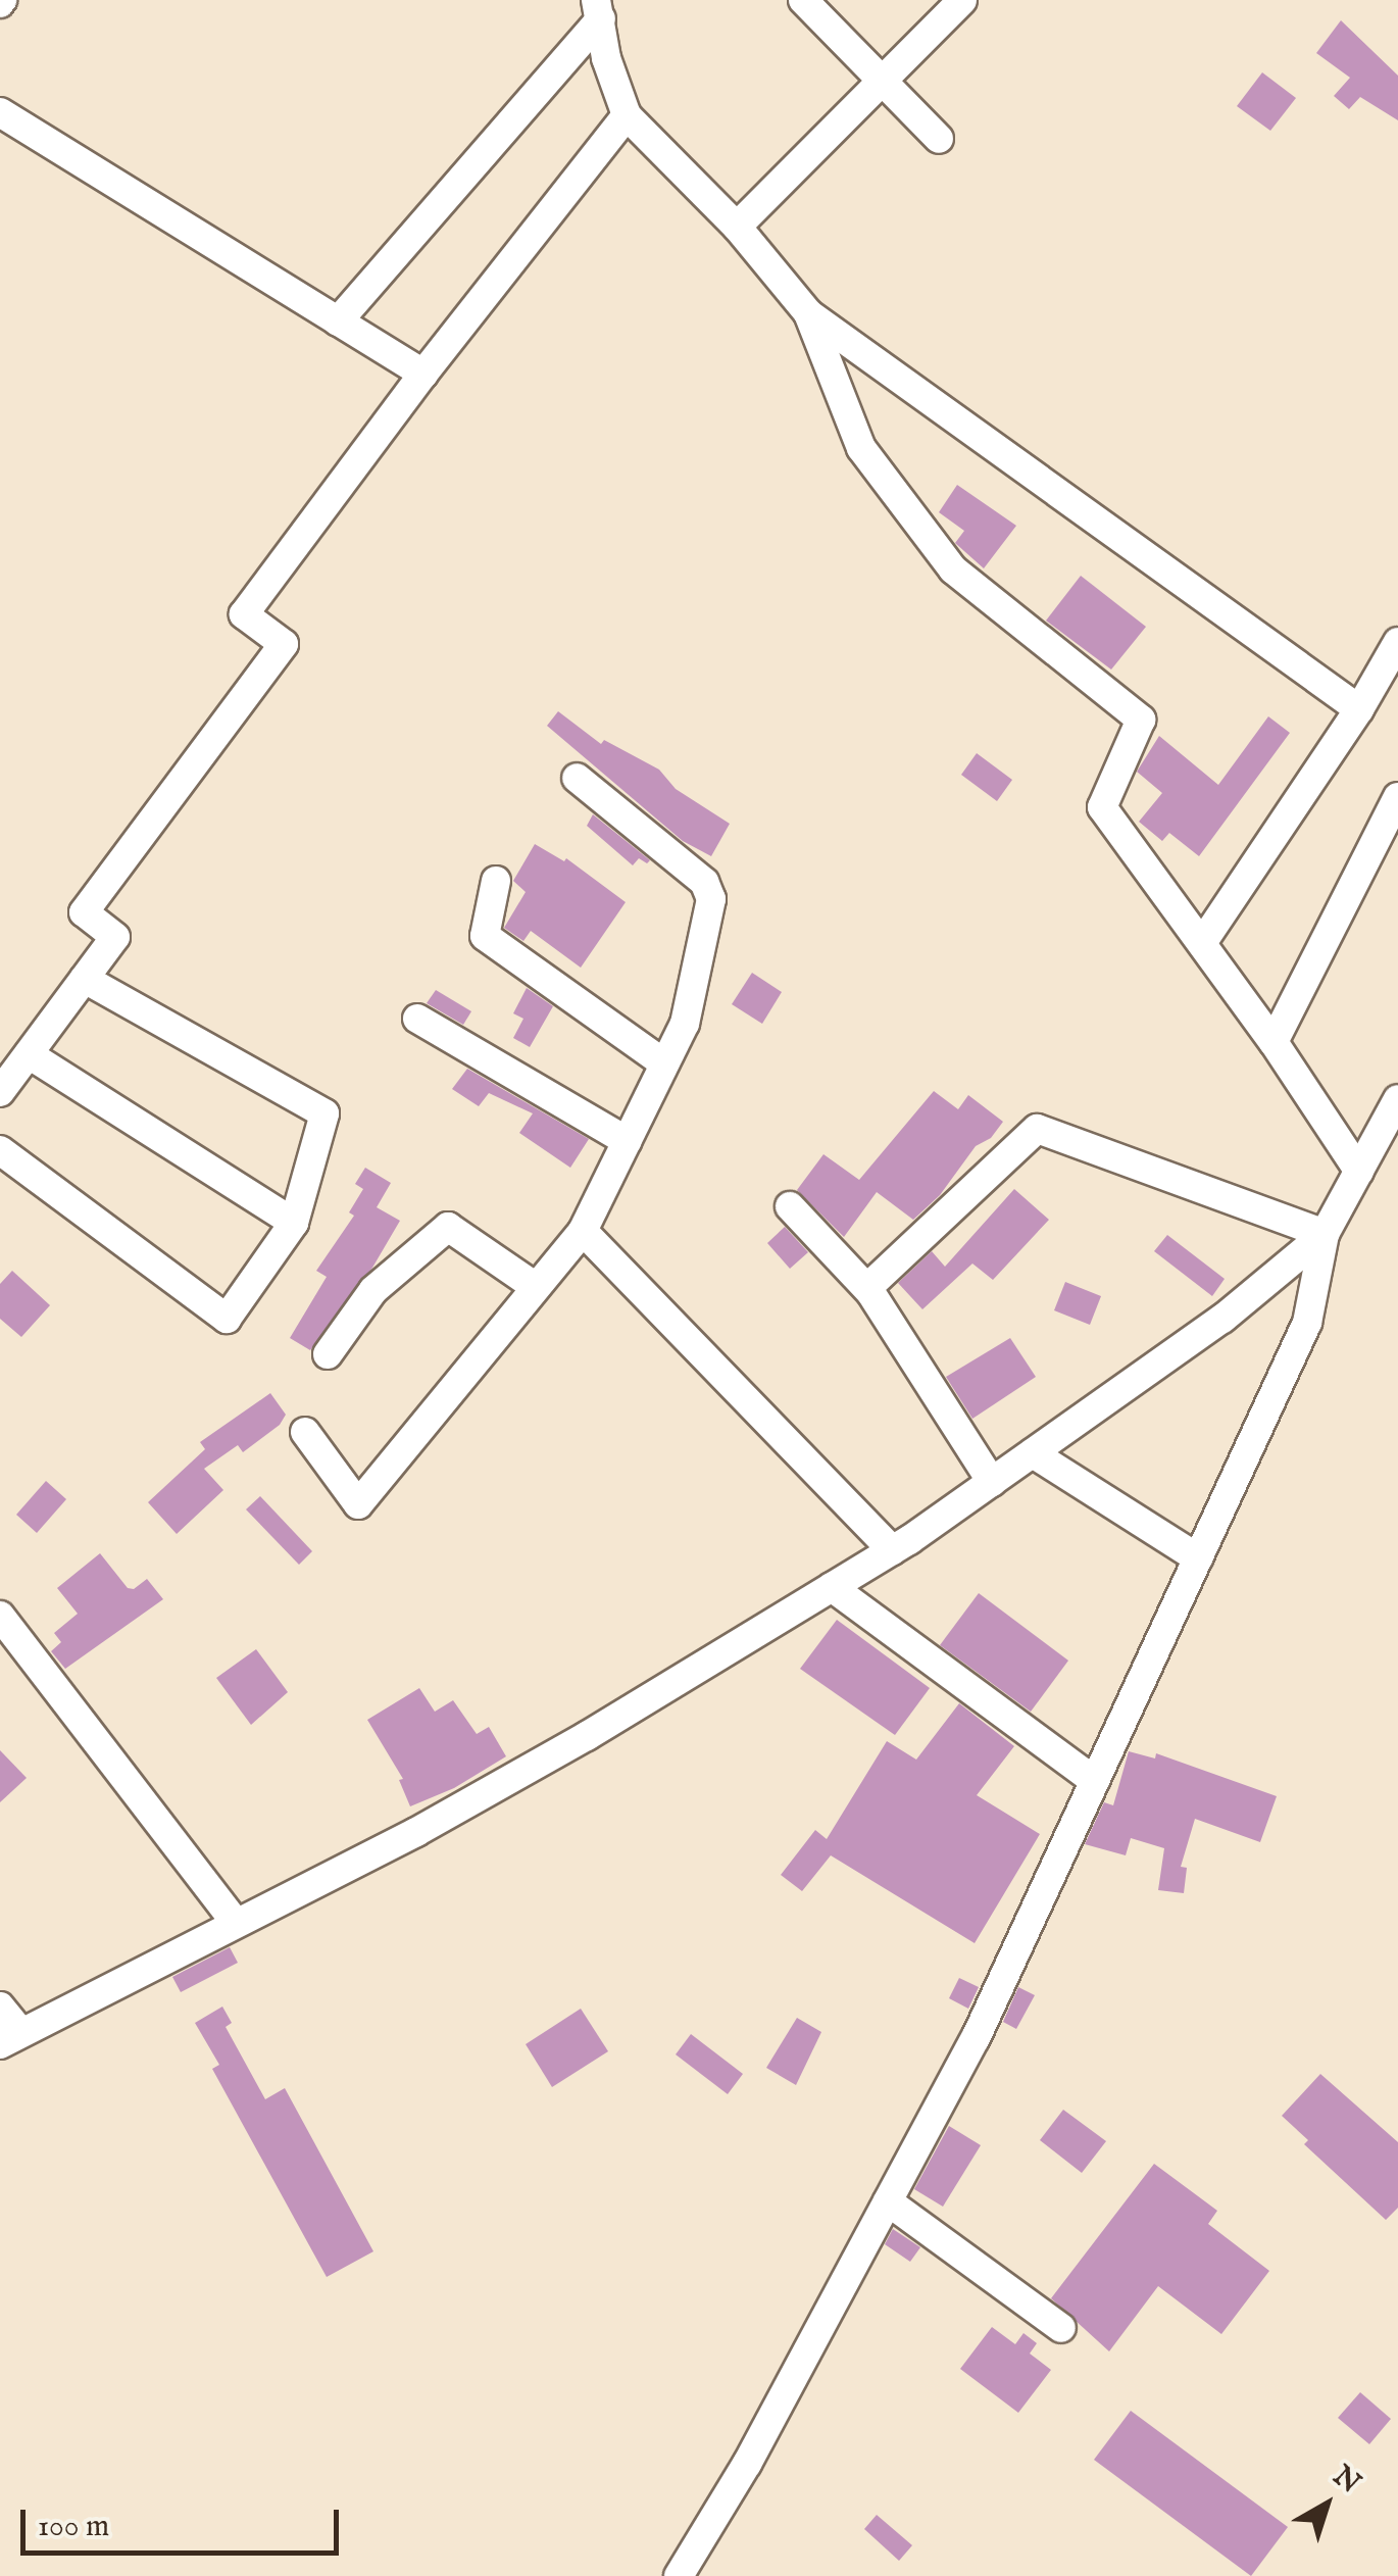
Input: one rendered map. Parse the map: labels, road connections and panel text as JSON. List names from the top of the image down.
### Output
{
  "scale_bar": "100 m",
  "north": "top right"
}
